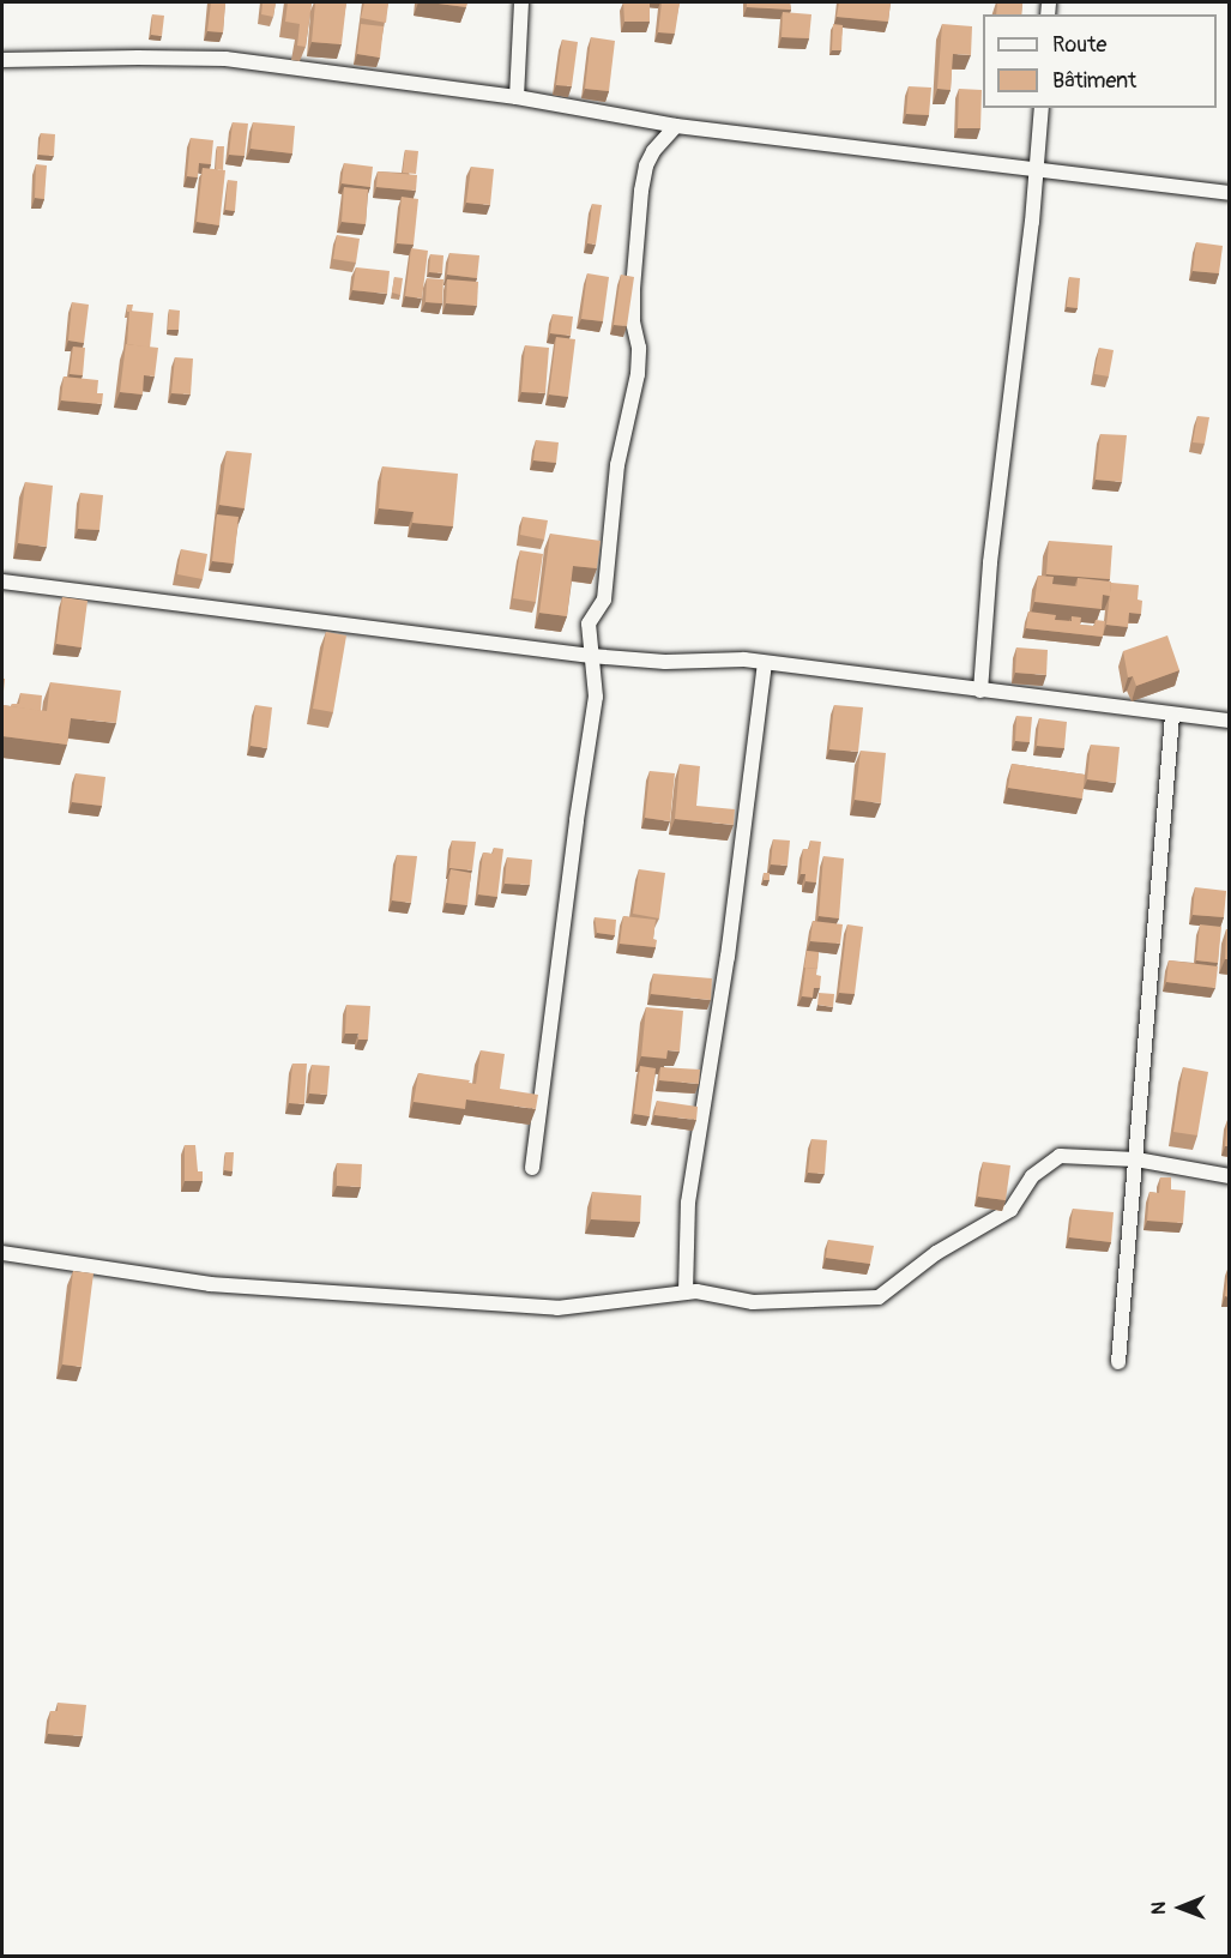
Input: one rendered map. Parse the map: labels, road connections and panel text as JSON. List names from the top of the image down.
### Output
{
  "legend": ["Route", "Bâtiment"],
  "north": "left"
}
